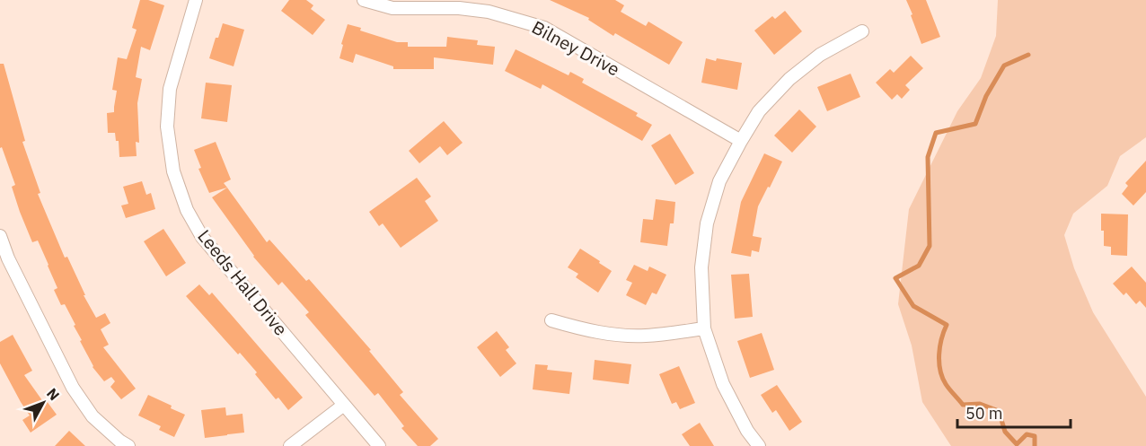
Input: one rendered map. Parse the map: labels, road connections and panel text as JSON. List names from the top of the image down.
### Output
{
  "streets": {
    "street": ["Bilney Drive", "Leeds Hall Drive"]
  },
  "scale_bar": "50 m",
  "north": "top right"
}
